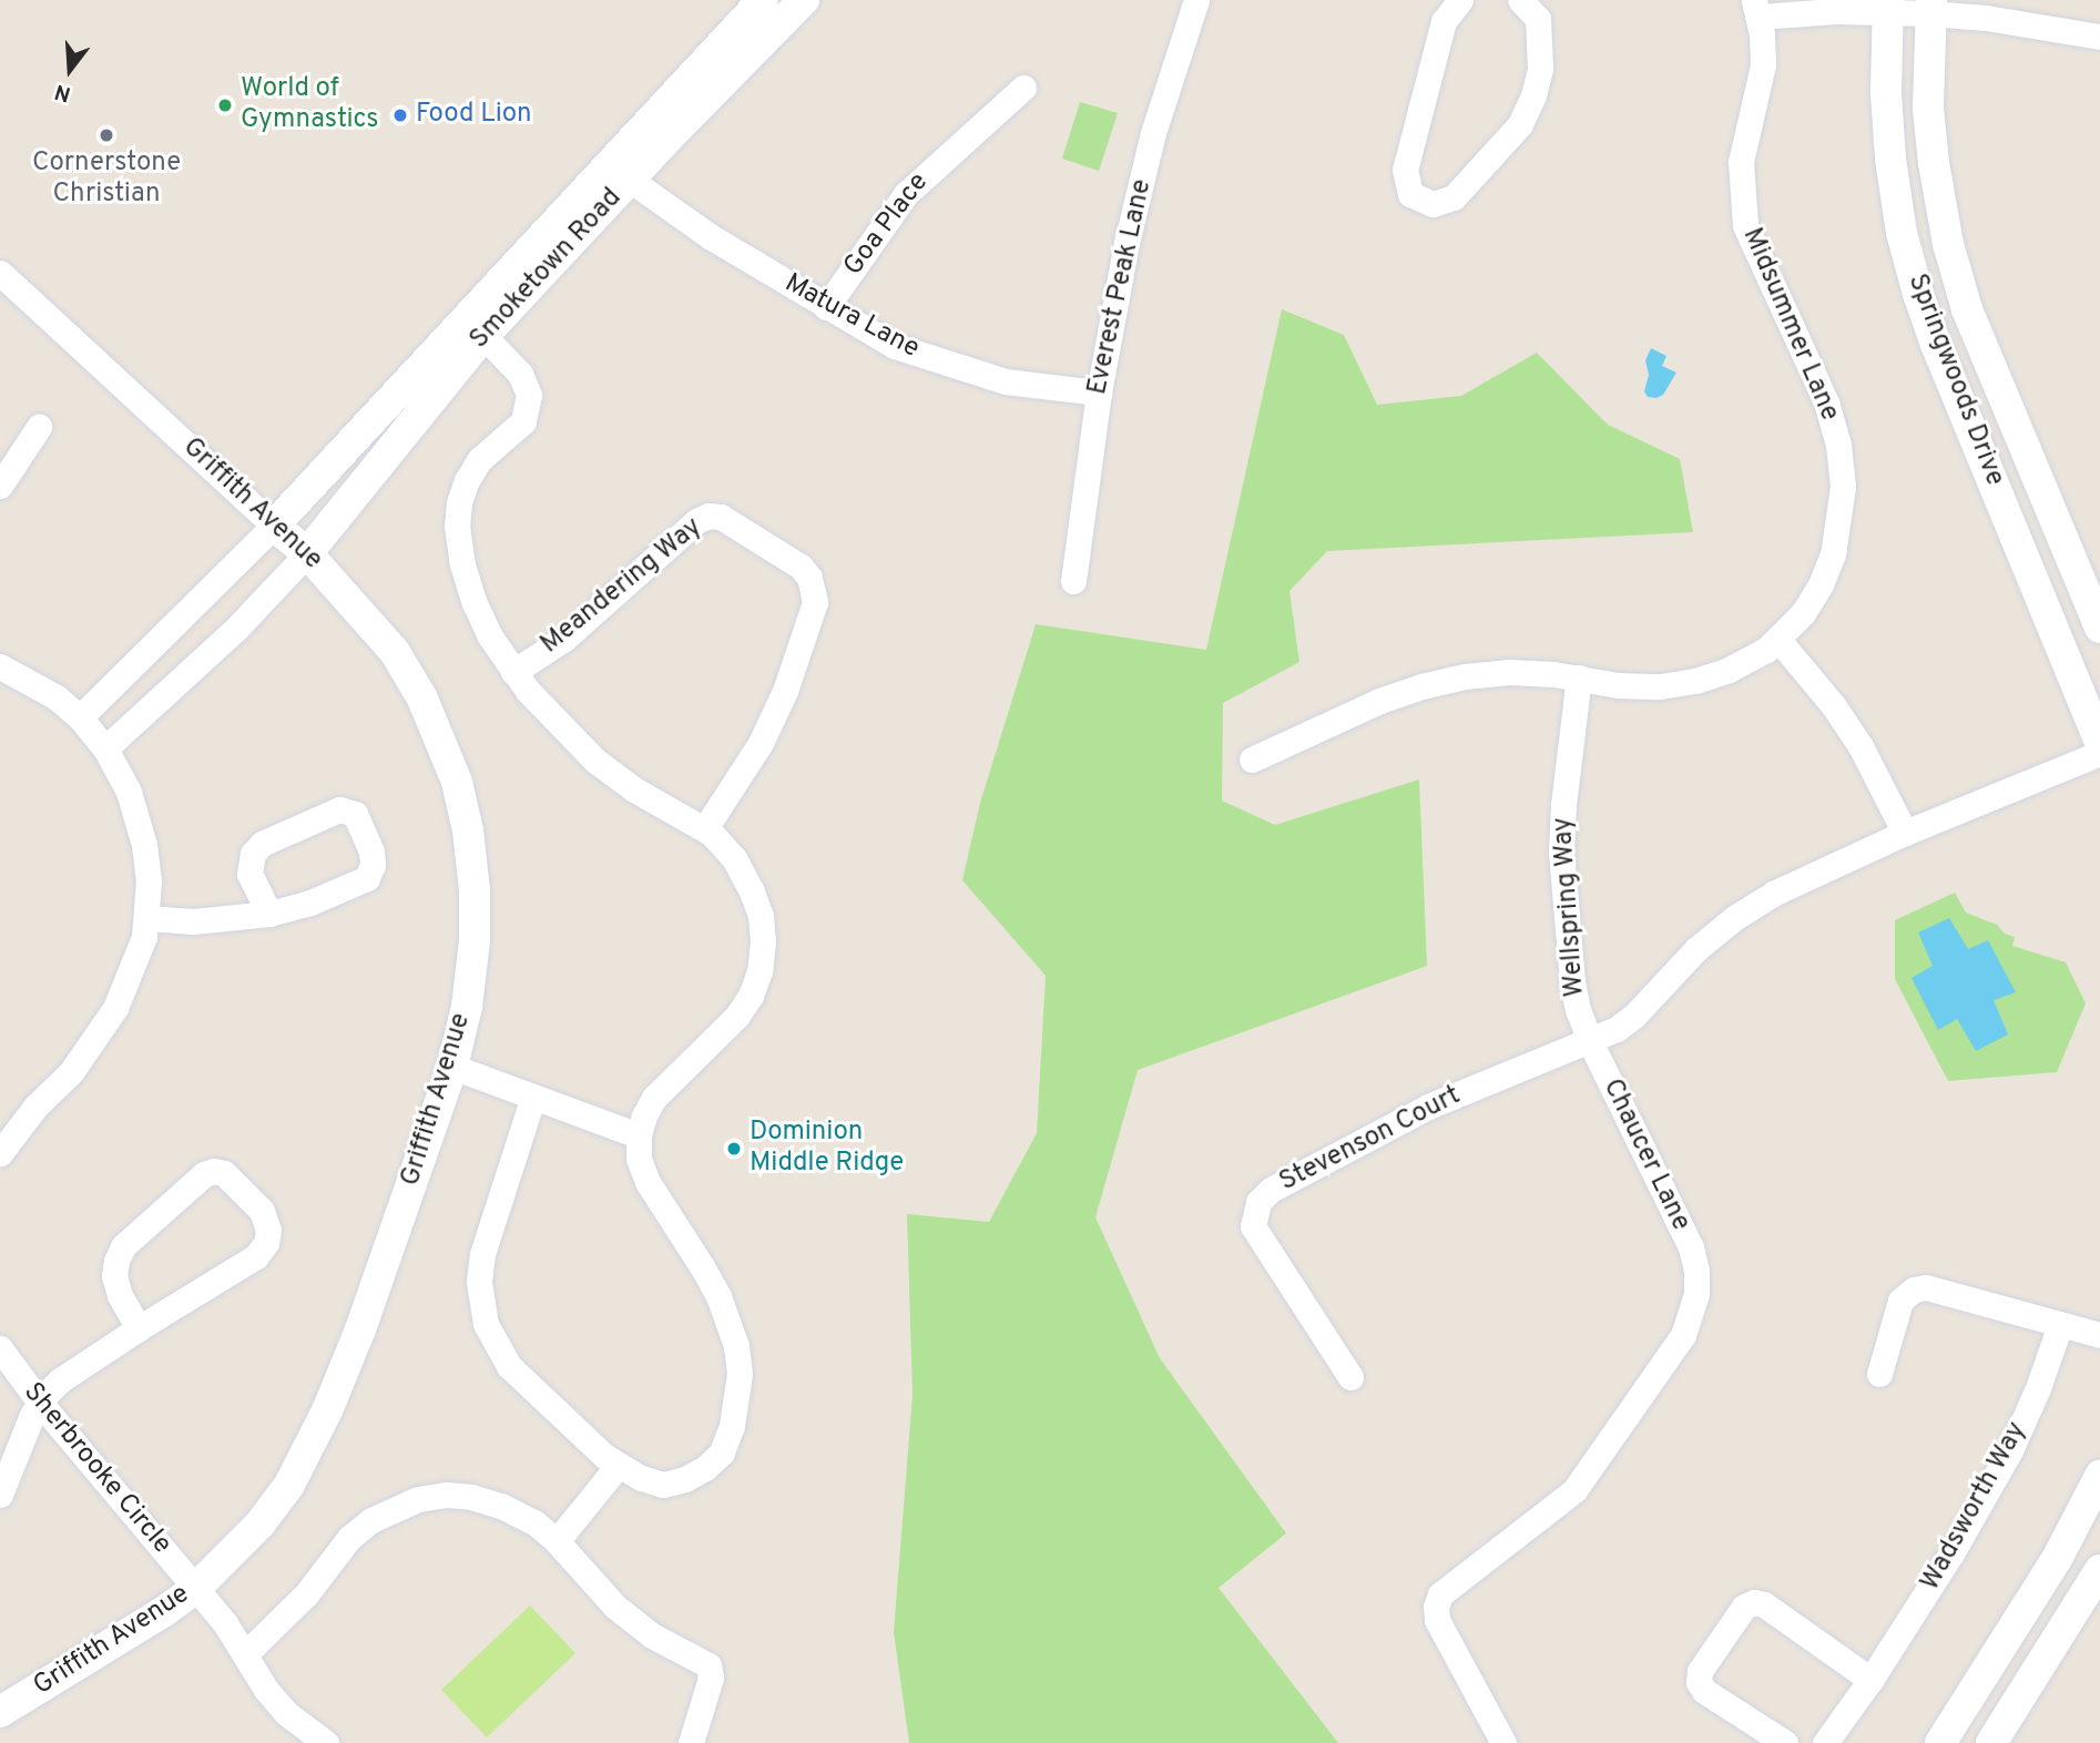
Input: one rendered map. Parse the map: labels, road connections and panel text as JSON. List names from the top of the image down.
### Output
{
  "streets": {
    "street": [
      "Goa Place",
      "Smoketown Road",
      "Everest Peak Lane",
      "Matura Lane",
      "Midsummer Lane",
      "Springwoods Drive",
      "Griffith Avenue",
      "Meandering Way",
      "Wellspring Way",
      "Stevenson Court",
      "Chaucer Lane",
      "Sherbrooke Circle",
      "Wadsworth Way"
    ]
  },
  "crossings": [
    ["Goa Place", "Matura Lane"],
    ["Smoketown Road", "Matura Lane"],
    ["Smoketown Road", "Griffith Avenue"],
    ["Everest Peak Lane", "Matura Lane"],
    ["Midsummer Lane", "Wellspring Way"],
    ["Griffith Avenue", "Sherbrooke Circle"],
    ["Wellspring Way", "Stevenson Court"],
    ["Wellspring Way", "Chaucer Lane"],
    ["Stevenson Court", "Chaucer Lane"]
  ],
  "places": [
    "World of Gymnastics",
    "Food Lion",
    "Cornerstone Christian",
    "Dominion Middle Ridge"
  ],
  "north": "bottom"
}
